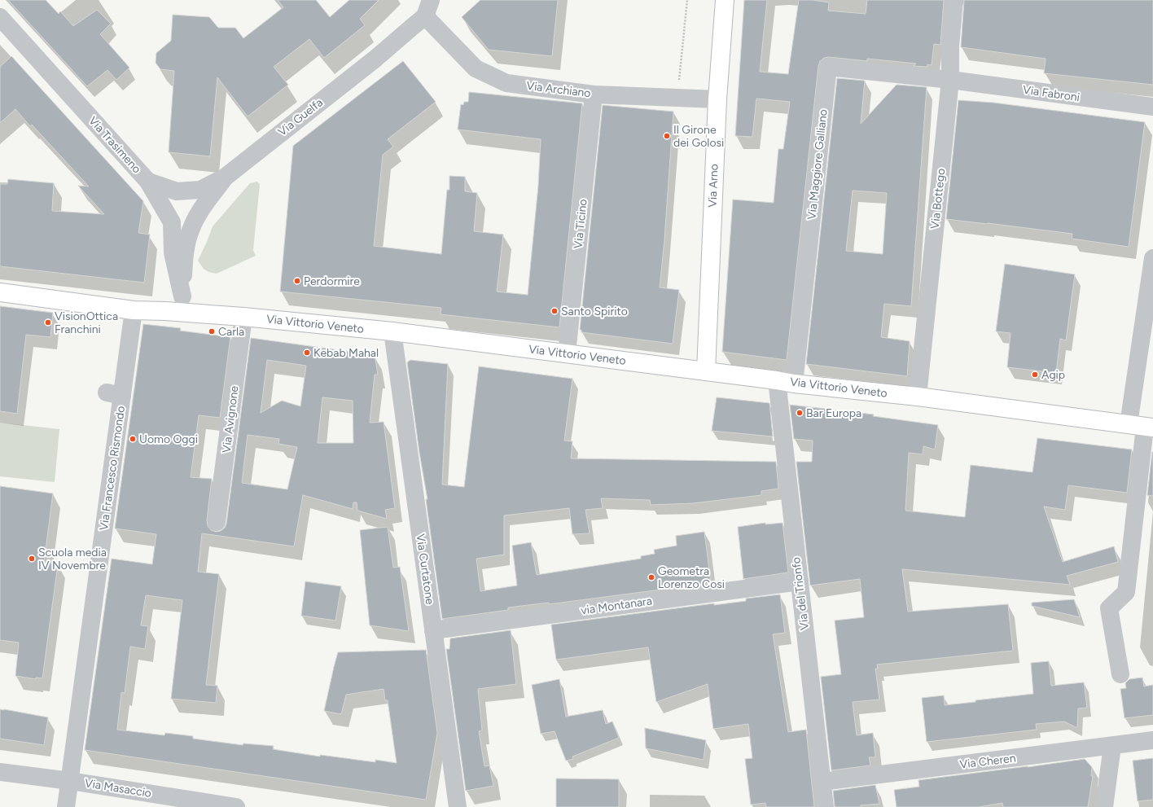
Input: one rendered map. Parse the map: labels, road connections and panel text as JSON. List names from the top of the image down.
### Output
{
  "streets": {
    "main road": ["Via Arno", "Via Vittorio Veneto"],
    "street": [
      "Via Archiano",
      "Via Fabroni",
      "Via Guelfa",
      "Via Trasimeno",
      "Via Maggiore Galliano",
      "Via Bottego",
      "Via Ticino",
      "Via Avignone",
      "Via Francesco Rismondo",
      "Via Curtatone",
      "Via del Trionfo",
      "via Montanara",
      "Via Cheren",
      "Via Masaccio"
    ]
  },
  "crossings": [
    ["Via Archiano", "Via Guelfa"],
    ["Via Archiano", "Via Arno"],
    ["Via Archiano", "Via Ticino"],
    ["Via Fabroni", "Via Maggiore Galliano"],
    ["Via Fabroni", "Via Bottego"],
    ["Via Guelfa", "Via Trasimeno"],
    ["Via Trasimeno", "Via Vittorio Veneto"],
    ["Via Maggiore Galliano", "Via Bottego"],
    ["Via Maggiore Galliano", "Via Vittorio Veneto"],
    ["Via Arno", "Via Vittorio Veneto"],
    ["Via Bottego", "Via Vittorio Veneto"],
    ["Via Ticino", "Via Vittorio Veneto"],
    ["Via Vittorio Veneto", "Via Avignone"],
    ["Via Vittorio Veneto", "Via Francesco Rismondo"],
    ["Via Vittorio Veneto", "Via Curtatone"],
    ["Via Vittorio Veneto", "Via del Trionfo"],
    ["Via Francesco Rismondo", "Via Masaccio"],
    ["Via Curtatone", "via Montanara"],
    ["Via del Trionfo", "via Montanara"],
    ["Via del Trionfo", "Via Cheren"]
  ],
  "places": [
    "Il Girone dei Golosi",
    "Perdormire",
    "Santo Spirito",
    "VisionOttica Franchini",
    "Carla",
    "Kebab Mahal",
    "Agip",
    "Bar Europa",
    "Uomo Oggi",
    "Scuola media IV Novembre",
    "Geometra Lorenzo Cosi"
  ]
}
